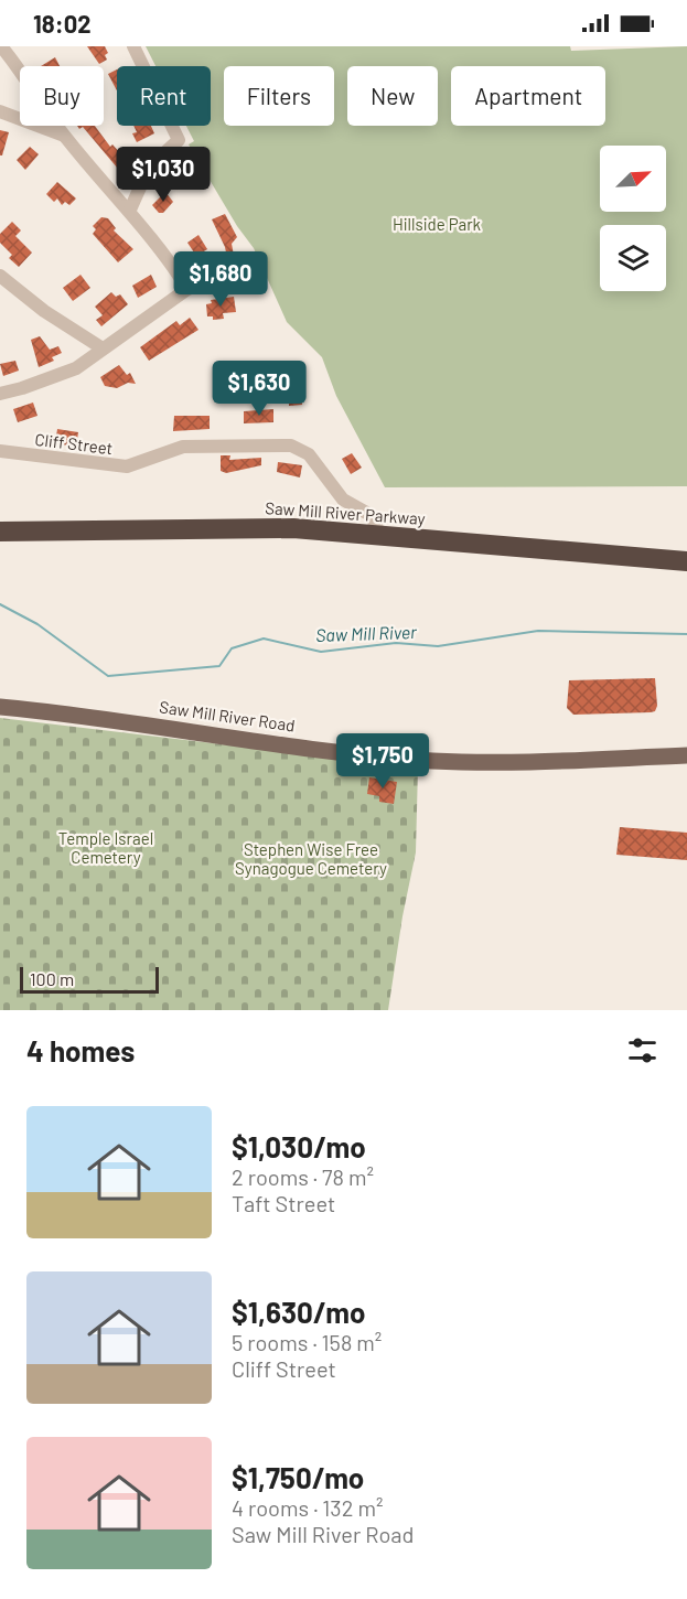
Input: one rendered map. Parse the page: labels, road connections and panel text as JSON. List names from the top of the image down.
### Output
{
  "streets": {
    "highway": ["Saw Mill River Parkway"],
    "main road": ["Saw Mill River Road"],
    "street": ["Cliff Street"]
  },
  "crossings": [
    ["Cliff Street", "Saw Mill River Parkway"]
  ],
  "water": ["Saw Mill River"],
  "parks": ["Hillside Park", "Temple Israel Cemetery", "Stephen Wise Free Synagogue Cemetery"],
  "scale_bar": "100 m",
  "north": "top right",
  "page": {
    "status": "18:02",
    "chip": [
      "Buy",
      "Rent",
      "Filters",
      "New",
      "Apartment"
    ],
    "price": [
      "$1,030",
      "$1,680",
      "$1,630",
      "$1,750"
    ],
    "scale": "100 m",
    "heading": "4 homes",
    "list": [
      {
        "name": "$1,030/mo",
        "note": "2 rooms · 78 m² · Taft Street"
      },
      {
        "name": "$1,630/mo",
        "note": "5 rooms · 158 m² · Cliff Street"
      },
      {
        "name": "$1,750/mo",
        "note": "4 rooms · 132 m² · Saw Mill River Road"
      }
    ]
  }
}
